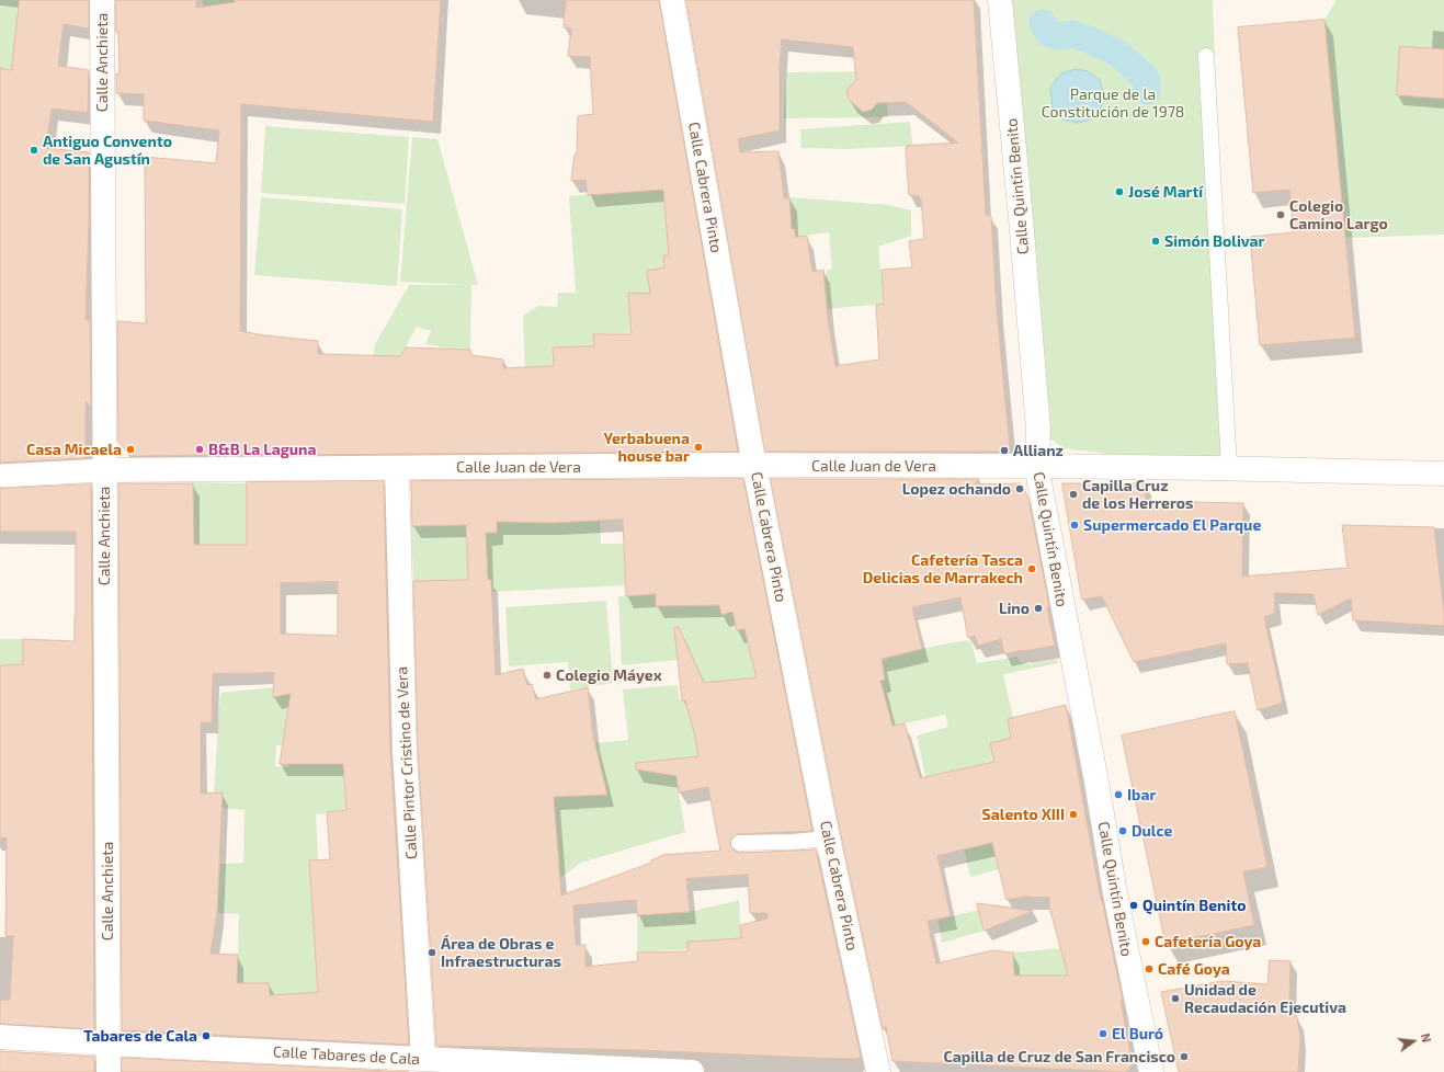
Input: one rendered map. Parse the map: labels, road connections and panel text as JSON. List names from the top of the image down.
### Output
{
  "streets": {
    "street": [
      "Calle Anchieta",
      "Calle Quintín Benito",
      "Calle Cabrera Pinto",
      "Calle Juan de Vera",
      "Calle Pintor Cristino de Vera",
      "Calle Tabares de Cala"
    ]
  },
  "crossings": [
    ["Calle Anchieta", "Calle Juan de Vera"],
    ["Calle Anchieta", "Calle Tabares de Cala"],
    ["Calle Quintín Benito", "Calle Juan de Vera"],
    ["Calle Cabrera Pinto", "Calle Juan de Vera"],
    ["Calle Juan de Vera", "Calle Pintor Cristino de Vera"],
    ["Calle Pintor Cristino de Vera", "Calle Tabares de Cala"]
  ],
  "parks": ["Parque de la Constitución de 1978"],
  "places": [
    "Antiguo Convento de San Agustín",
    "José Martí",
    "Colegio Camino Largo",
    "Simón Bolivar",
    "Yerbabuena house bar",
    "Casa Micaela",
    "B&B La Laguna",
    "Allianz",
    "Lopez ochando",
    "Capilla Cruz de los Herreros",
    "Supermercado El Parque",
    "Cafetería Tasca Delicias de Marrakech",
    "Lino",
    "Colegio Máyex",
    "Ibar",
    "Salento XIII",
    "Dulce",
    "Quintín Benito",
    "Cafetería Goya",
    "Área de Obras e Infraestructuras",
    "Café Goya",
    "Unidad de Recaudación Ejecutiva",
    "El Buró",
    "Tabares de Cala",
    "Capilla de Cruz de San Francisco"
  ],
  "north": "right"
}
